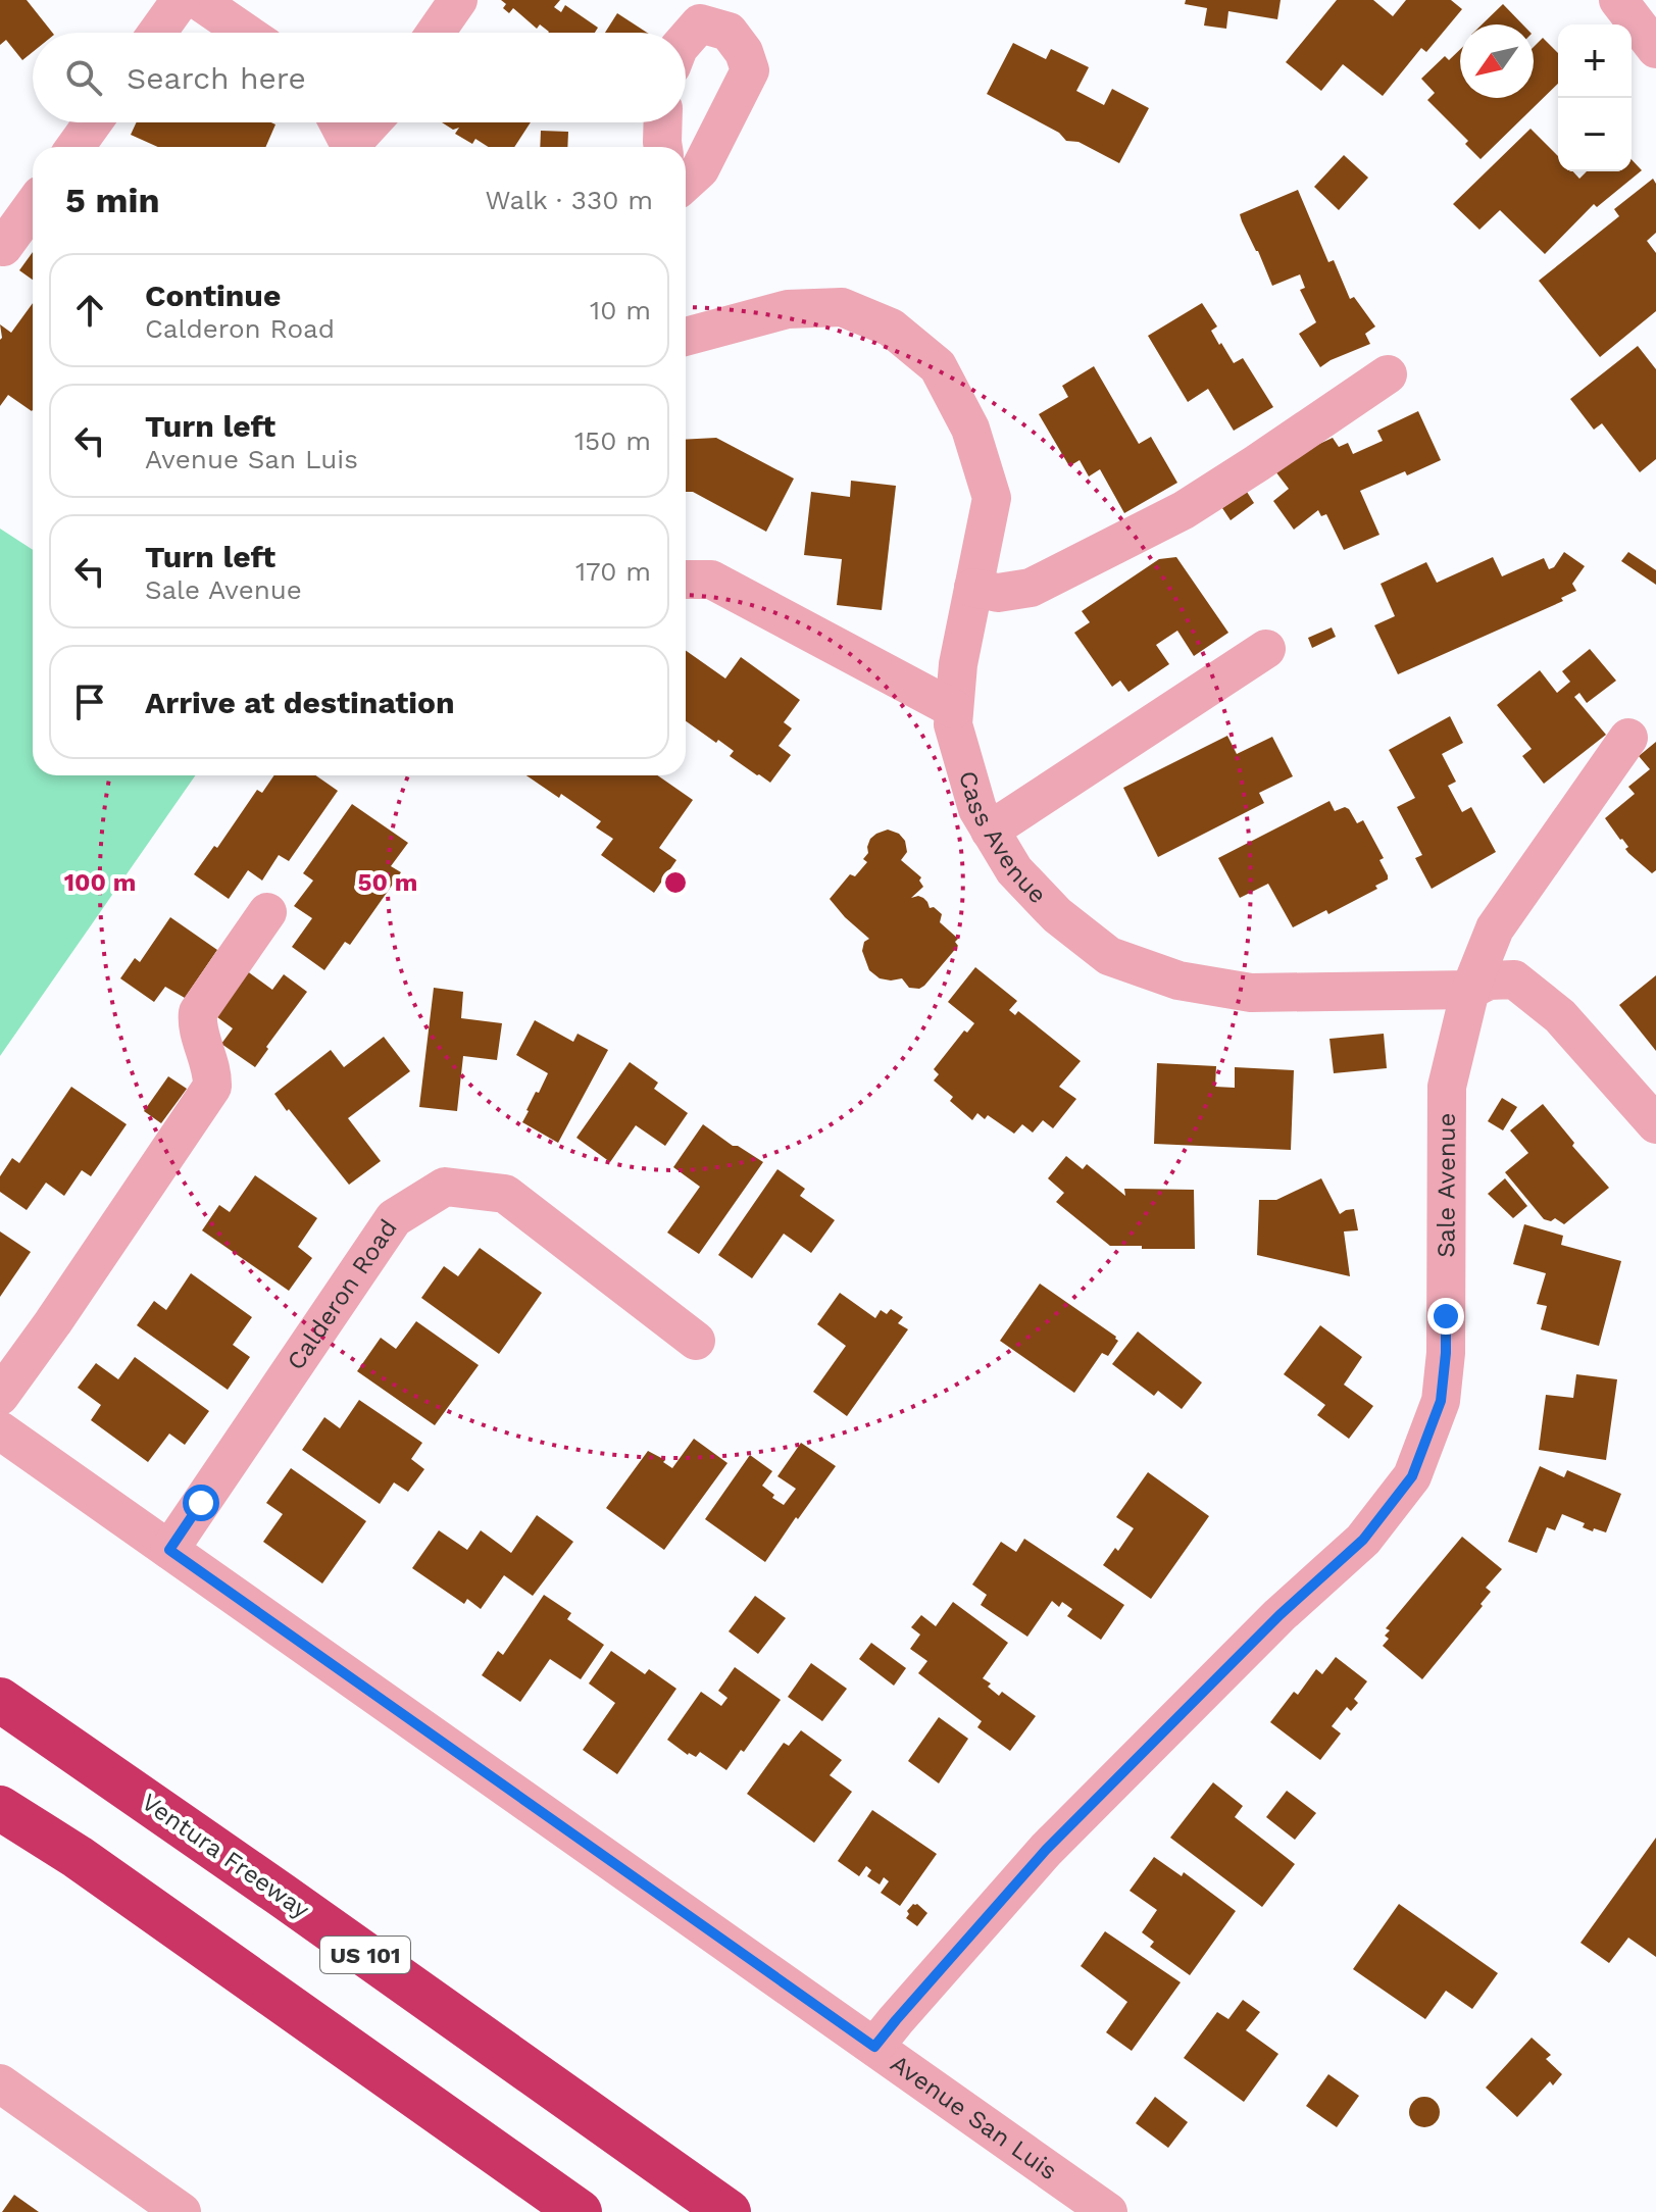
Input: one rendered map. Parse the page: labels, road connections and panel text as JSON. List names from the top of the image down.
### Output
{
  "streets": {
    "highway": ["Ventura Freeway", "US 101"],
    "street": [
      "Cass Avenue",
      "Sale Avenue",
      "Calderon Road",
      "Avenue San Luis"
    ]
  },
  "crossings": [
    ["Cass Avenue", "Sale Avenue"],
    ["Sale Avenue", "Avenue San Luis"],
    ["Calderon Road", "Avenue San Luis"]
  ],
  "north": "bottom left",
  "page": {
    "map_buttons": ["+", "−"],
    "search": "Search here",
    "heading": ["5 min", "Walk · 330 m"],
    "list": [
      ["Continue", "Calderon Road", "10 m"],
      ["Turn left", "Avenue San Luis", "150 m"],
      ["Turn left", "Sale Avenue", "170 m"],
      "Arrive at destination"
    ]
  },
  "rings": ["50 m", "100 m"]
}
